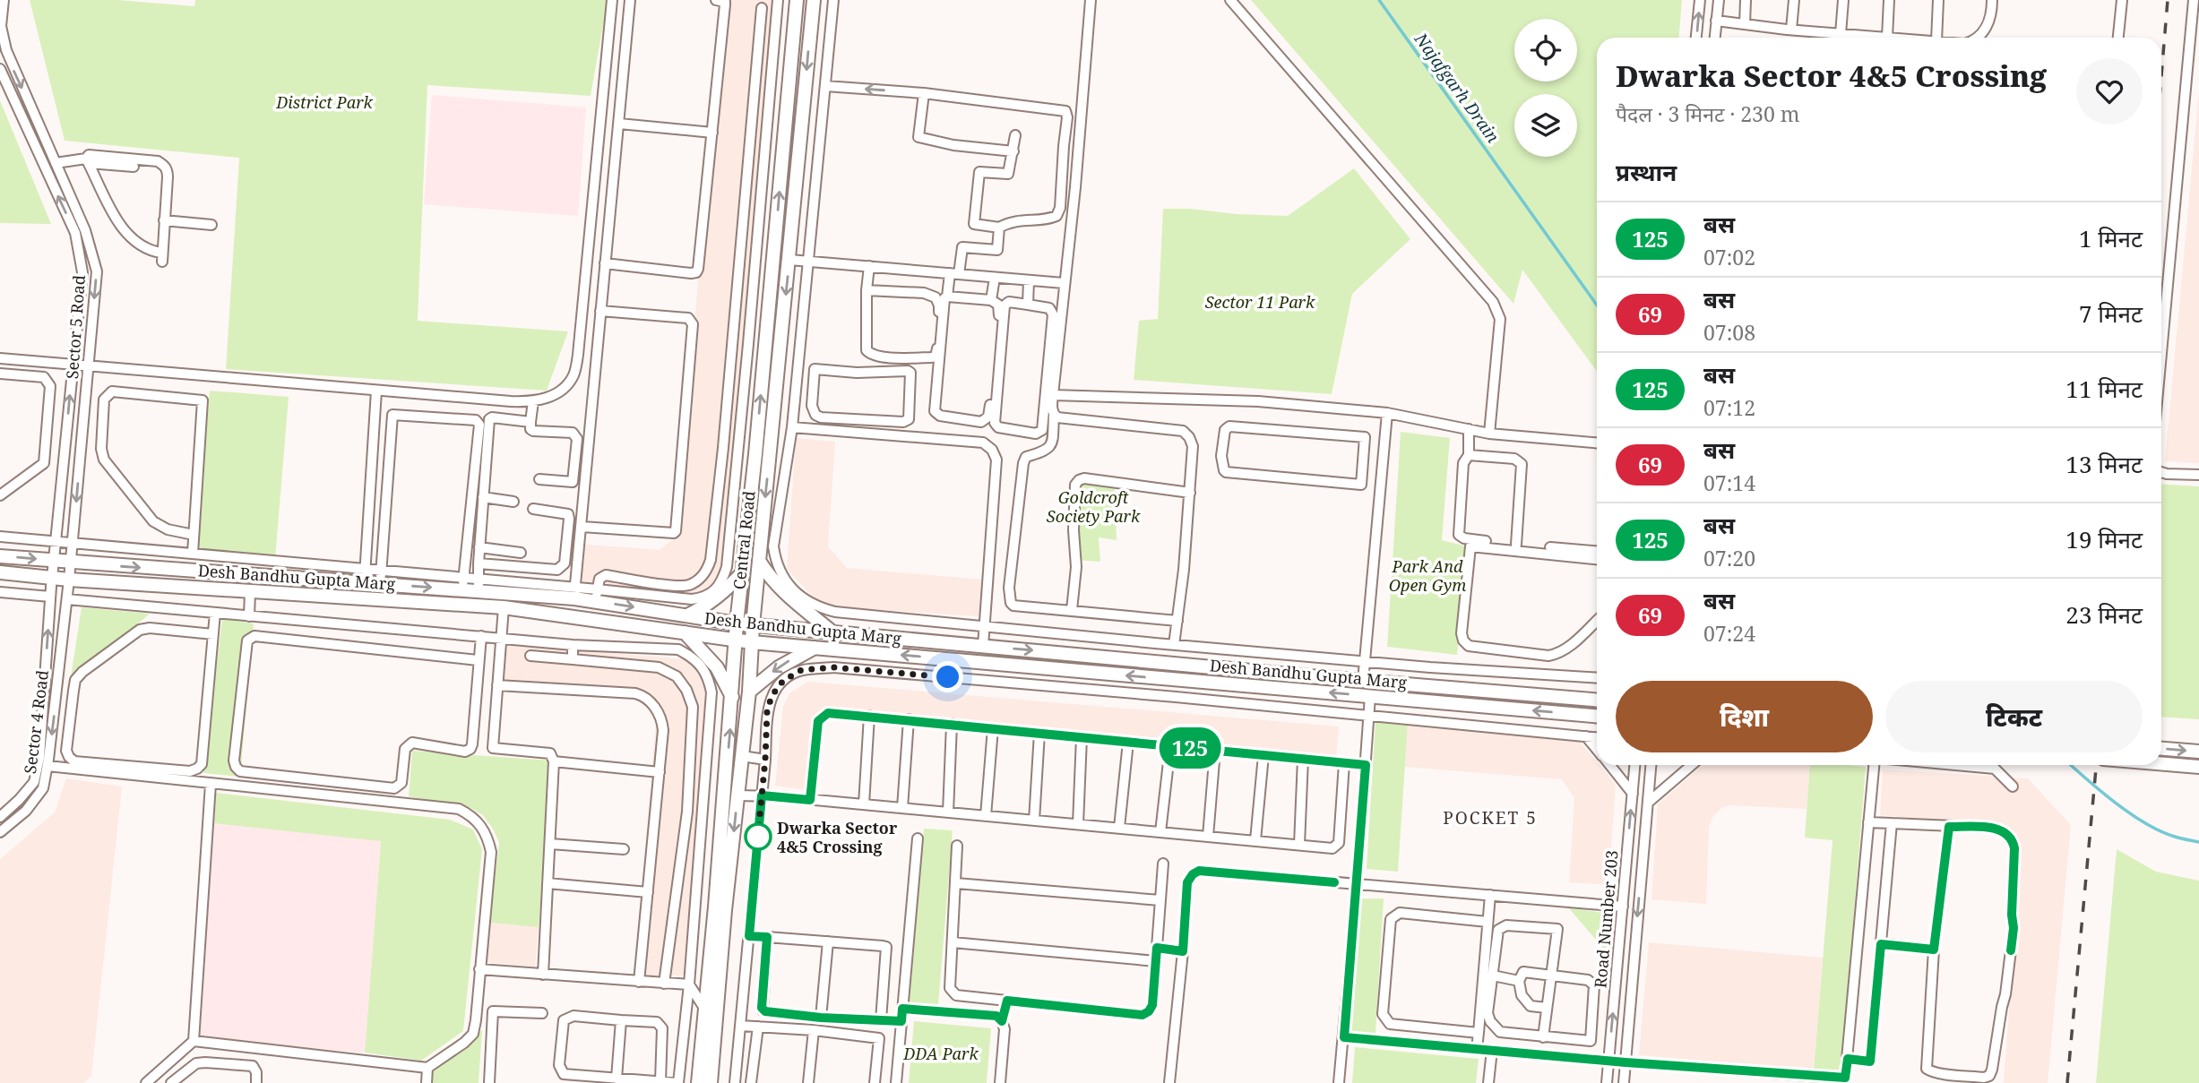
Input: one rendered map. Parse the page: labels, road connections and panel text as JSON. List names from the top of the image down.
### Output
{
  "streets": {
    "street": [
      "Sector 5 Road",
      "Central Road",
      "Desh Bandhu Gupta Marg",
      "Sector 4 Road",
      "Road Number 203"
    ]
  },
  "crossings": [
    ["Sector 5 Road", "Desh Bandhu Gupta Marg"],
    ["Sector 5 Road", "Sector 4 Road"],
    ["Central Road", "Desh Bandhu Gupta Marg"]
  ],
  "districts": ["POCKET 5"],
  "water": ["Najafgarh Drain"],
  "parks": [
    "District Park",
    "Sector 11 Park",
    "Goldcroft Society Park",
    "Park And Open Gym",
    "DDA Park"
  ],
  "places": ["Dwarka Sector 4&5 Crossing"],
  "lines": ["bus line 125"],
  "page": {
    "on_map": "125",
    "heading": [
      ["Dwarka Sector 4&5 Crossing", "पैदल · 3 मिनट · 230 m"],
      "प्रस्थान"
    ],
    "list": [
      {
        "mark": "125",
        "name": "बस",
        "note": "07:02",
        "value": "1 मिनट"
      },
      {
        "mark": "69",
        "name": "बस",
        "note": "07:08",
        "value": "7 मिनट"
      },
      {
        "mark": "125",
        "name": "बस",
        "note": "07:12",
        "value": "11 मिनट"
      },
      {
        "mark": "69",
        "name": "बस",
        "note": "07:14",
        "value": "13 मिनट"
      },
      {
        "mark": "125",
        "name": "बस",
        "note": "07:20",
        "value": "19 मिनट"
      },
      {
        "mark": "69",
        "name": "बस",
        "note": "07:24",
        "value": "23 मिनट"
      }
    ],
    "buttons": ["दिशा", "टिकट"]
  }
}
